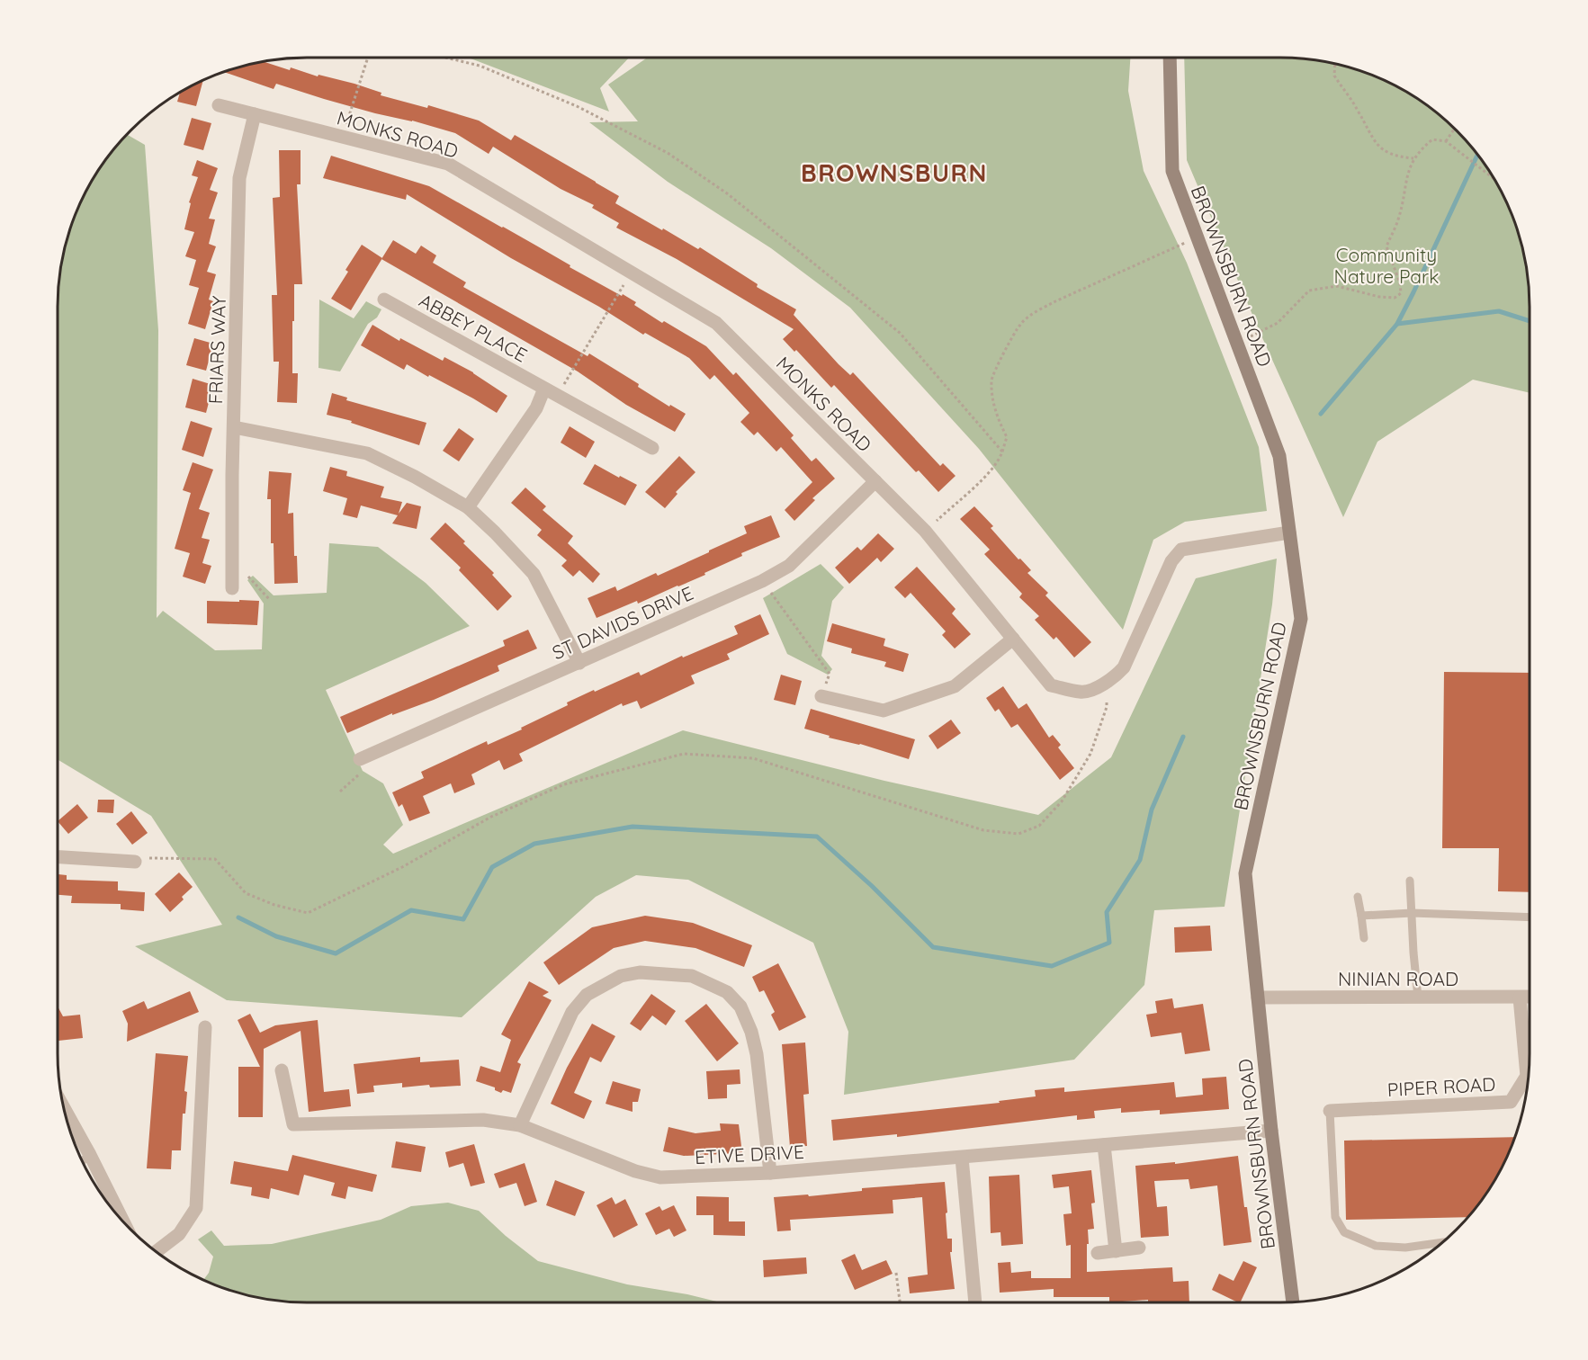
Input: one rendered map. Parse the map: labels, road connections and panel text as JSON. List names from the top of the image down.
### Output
{
  "streets": {
    "main road": ["BROWNSBURN ROAD"],
    "street": [
      "MONKS ROAD",
      "ABBEY PLACE",
      "FRIARS WAY",
      "ST DAVIDS DRIVE",
      "NINIAN ROAD",
      "PIPER ROAD",
      "ETIVE DRIVE"
    ]
  },
  "crossings": [
    ["MONKS ROAD", "BROWNSBURN ROAD"],
    ["MONKS ROAD", "FRIARS WAY"],
    ["MONKS ROAD", "ST DAVIDS DRIVE"],
    ["BROWNSBURN ROAD", "NINIAN ROAD"],
    ["BROWNSBURN ROAD", "ETIVE DRIVE"],
    ["NINIAN ROAD", "PIPER ROAD"]
  ],
  "districts": ["BROWNSBURN"],
  "parks": ["Community Nature Park"]
}
